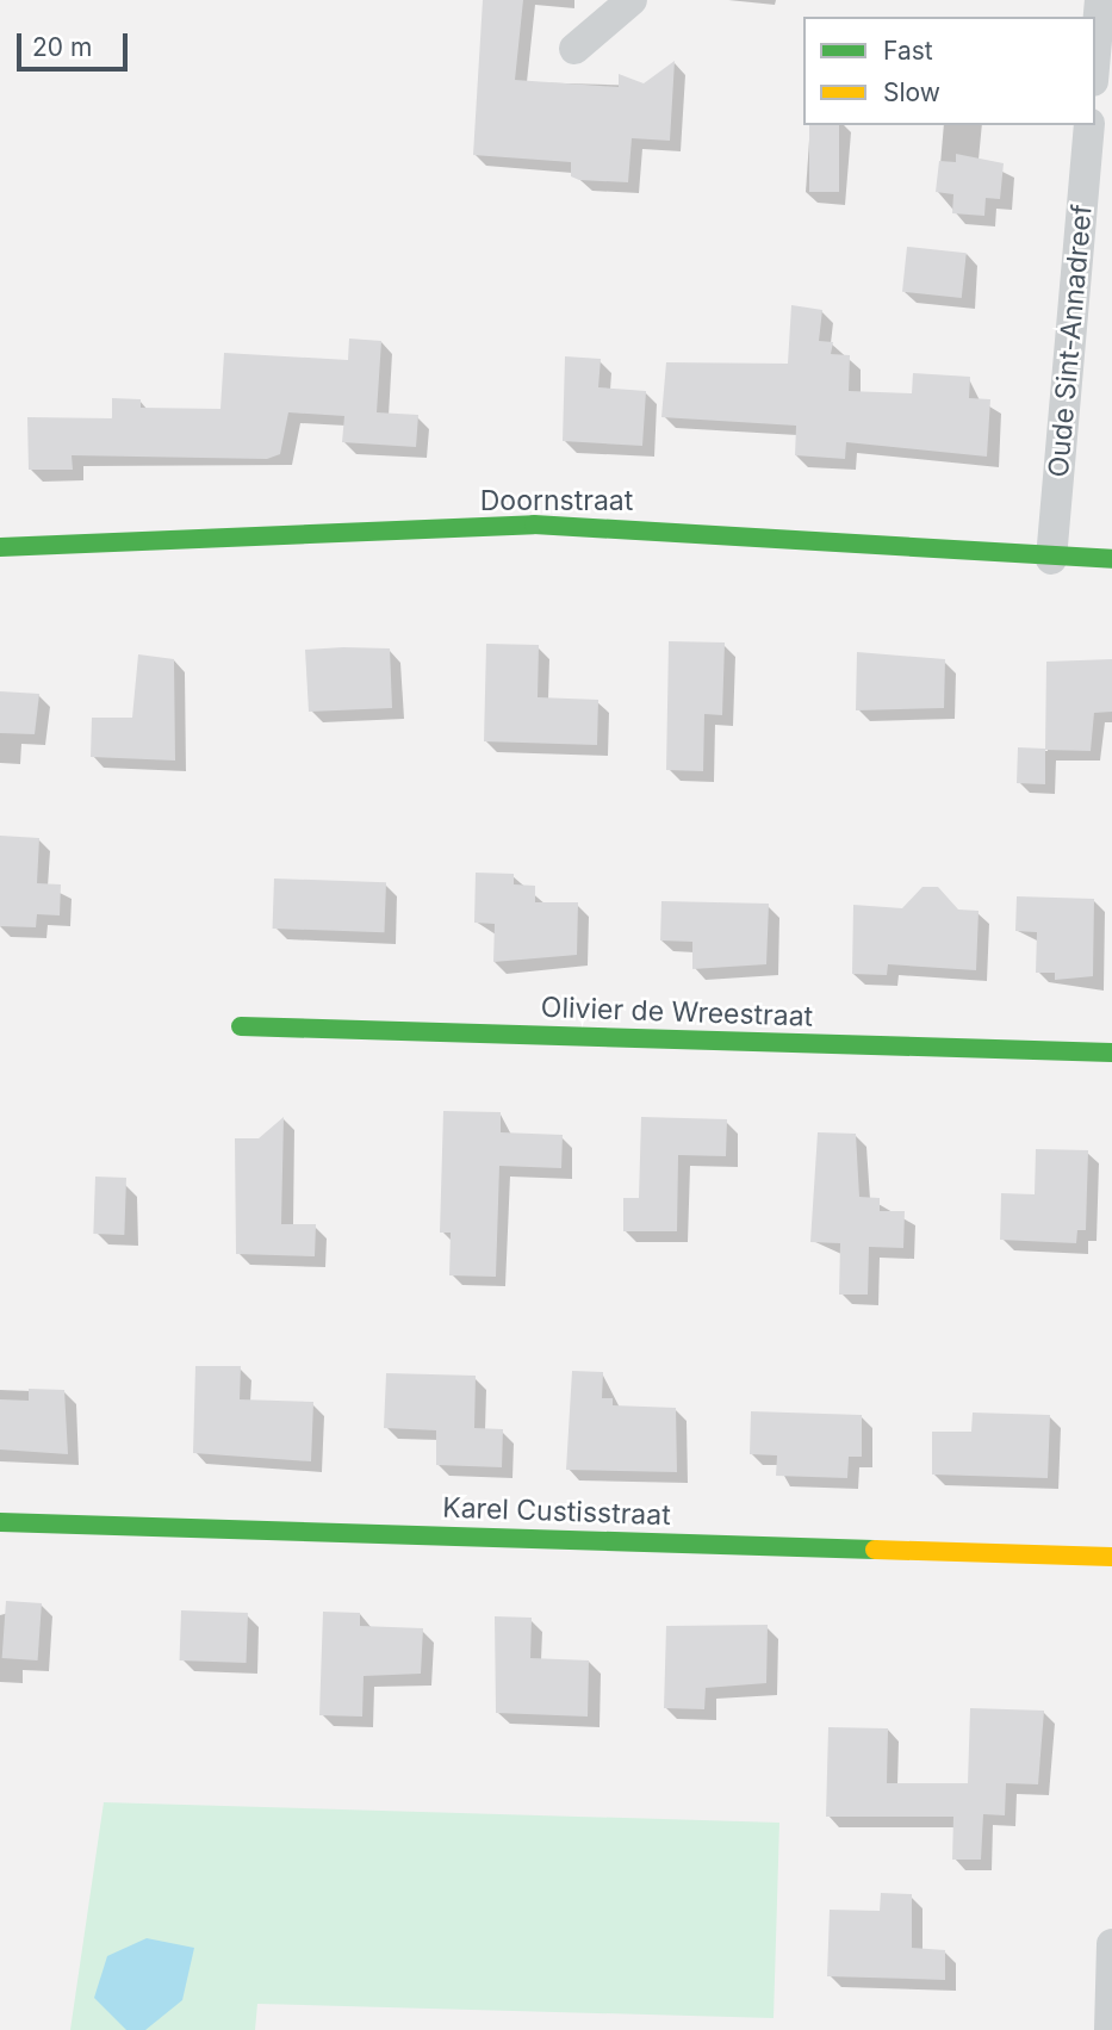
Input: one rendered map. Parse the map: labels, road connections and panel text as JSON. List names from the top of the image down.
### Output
{
  "streets": {
    "street": [
      "Oude Sint-Annadreef",
      "Doornstraat",
      "Olivier de Wreestraat",
      "Karel Custisstraat"
    ]
  },
  "crossings": [
    ["Oude Sint-Annadreef", "Doornstraat"]
  ],
  "legend": ["Fast", "Slow"],
  "scale_bar": "20 m"
}
